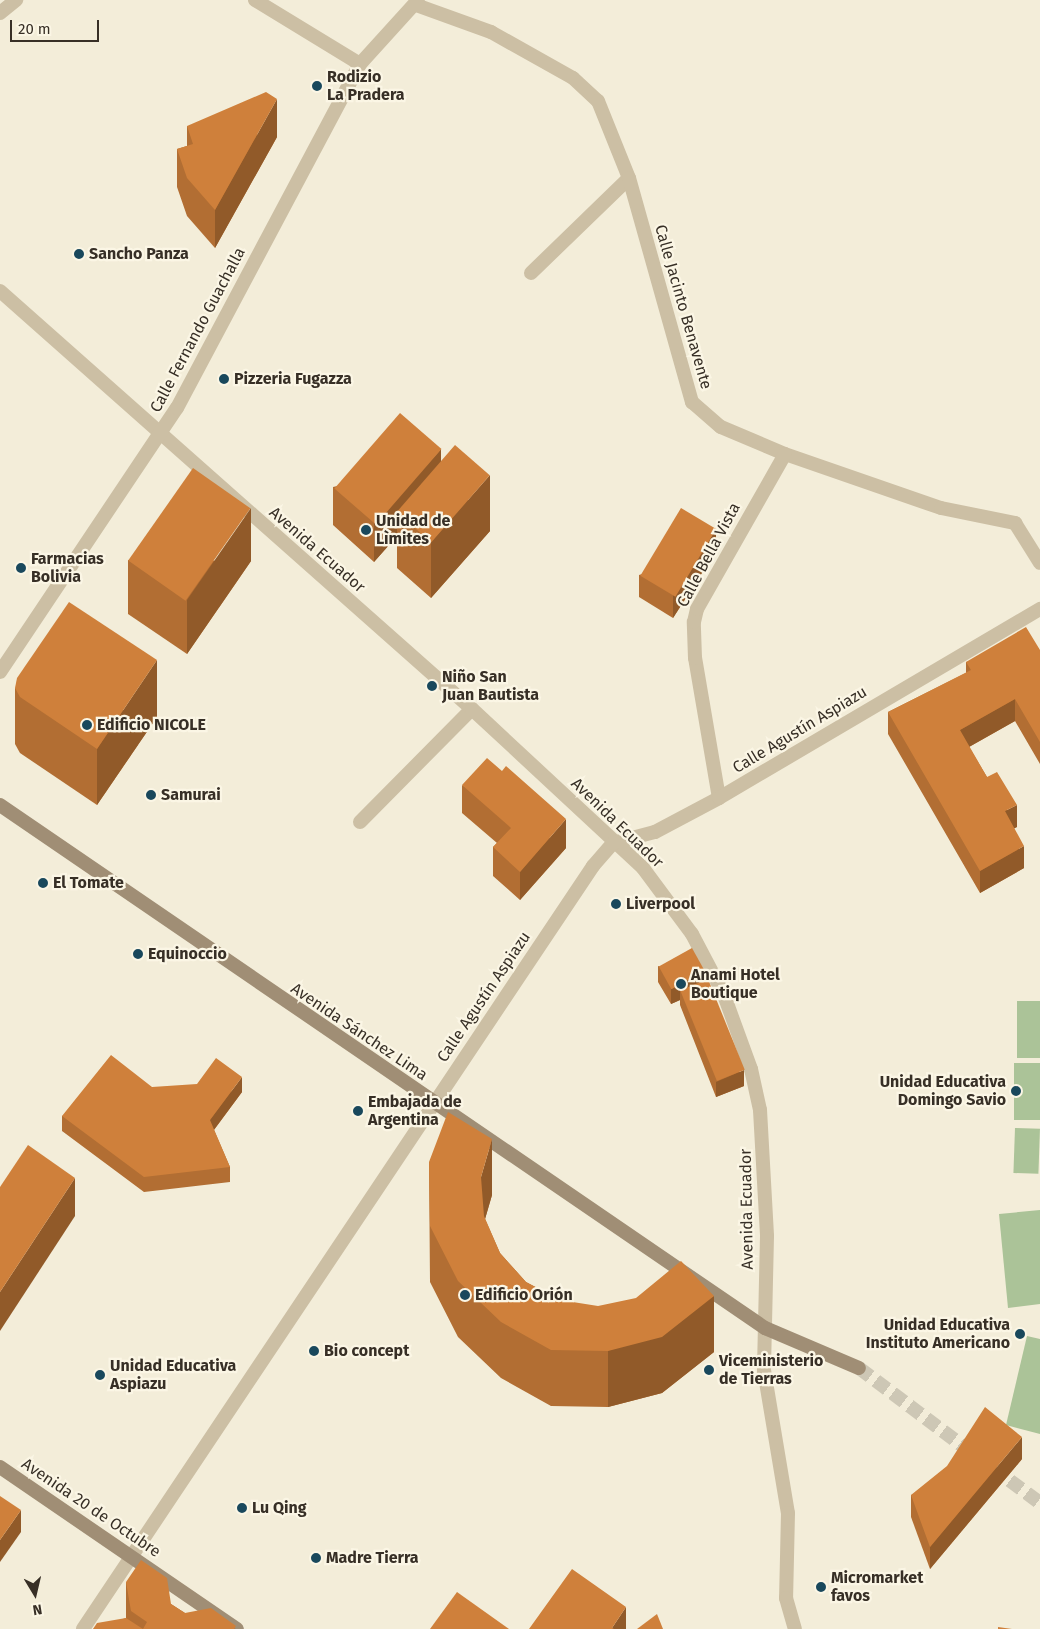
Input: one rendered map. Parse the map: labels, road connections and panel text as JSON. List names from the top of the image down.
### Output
{
  "streets": {
    "main road": ["Avenida Sánchez Lima", "Avenida 20 de Octubre"],
    "street": [
      "Calle Jacinto Benavente",
      "Calle Fernando Guachalla",
      "Avenida Ecuador",
      "Calle Bella Vista",
      "Calle Agustín Aspiazu"
    ]
  },
  "crossings": [
    ["Calle Jacinto Benavente", "Calle Fernando Guachalla"],
    ["Calle Jacinto Benavente", "Calle Bella Vista"],
    ["Calle Fernando Guachalla", "Avenida Ecuador"],
    ["Avenida Ecuador", "Calle Agustín Aspiazu"],
    ["Avenida Ecuador", "Avenida Sánchez Lima"],
    ["Calle Bella Vista", "Calle Agustín Aspiazu"],
    ["Calle Agustín Aspiazu", "Avenida Sánchez Lima"],
    ["Calle Agustín Aspiazu", "Avenida 20 de Octubre"]
  ],
  "places": [
    "Rodizio La Pradera",
    "Sancho Panza",
    "Pizzeria Fugazza",
    "Unidad de Lìmites",
    "Farmacias Bolivia",
    "Niño San Juan Bautista",
    "Edificio NICOLE",
    "Samurai",
    "El Tomate",
    "Liverpool",
    "Equinoccio",
    "Anami Hotel Boutique",
    "Unidad Educativa Domingo Savio",
    "Embajada de Argentina",
    "Edificio Orión",
    "Unidad Educativa Instituto Americano",
    "Bio concept",
    "Viceministerio de Tierras",
    "Unidad Educativa Aspiazu",
    "Lu Qing",
    "Madre Tierra",
    "Micromarket favos"
  ],
  "scale_bar": "20 m",
  "north": "bottom"
}
